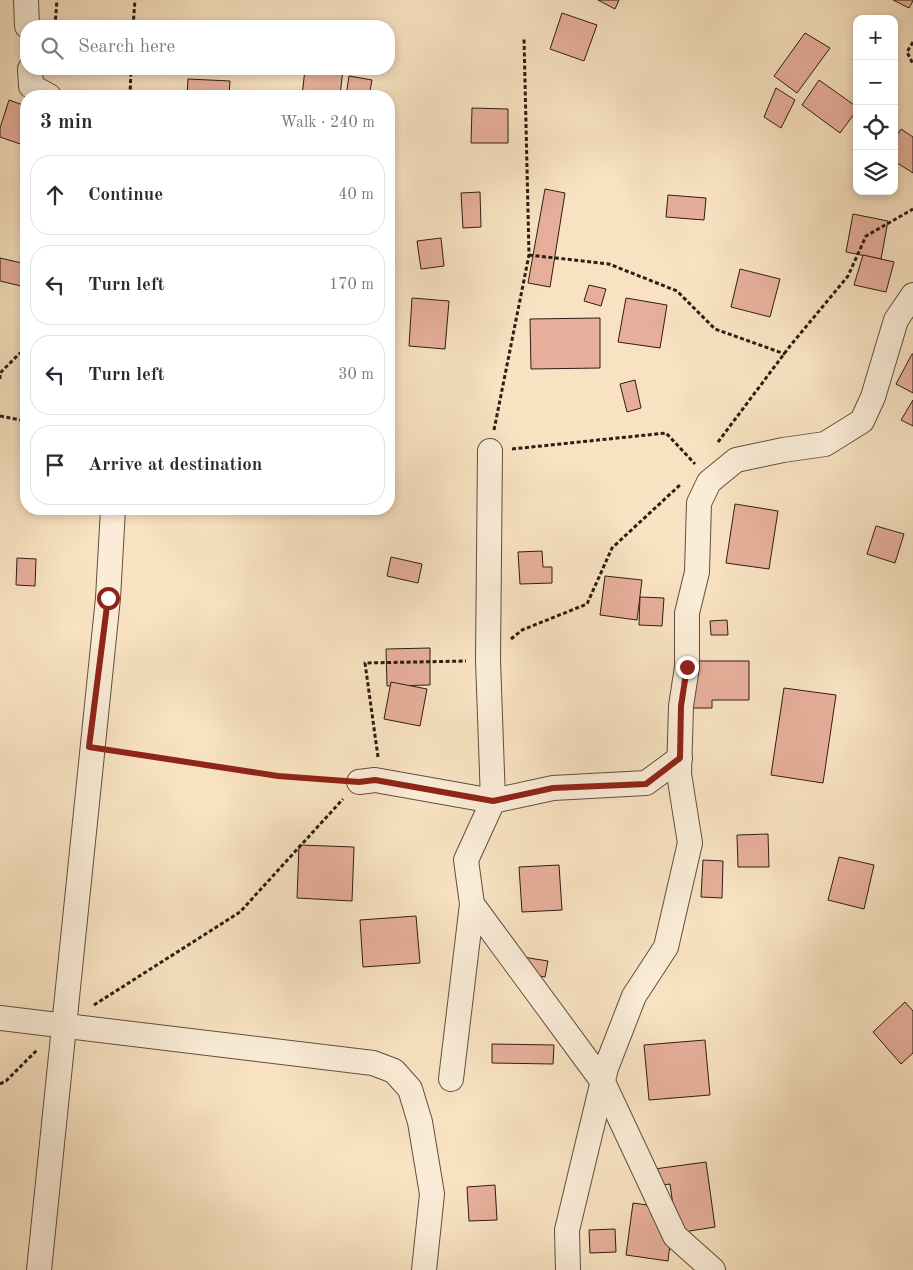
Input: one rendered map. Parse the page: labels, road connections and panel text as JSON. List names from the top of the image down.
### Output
{
  "page": {
    "map_buttons": ["+", "−"],
    "search": "Search here",
    "heading": ["3 min", "Walk · 240 m"],
    "list": [
      ["Continue", "40 m"],
      ["Turn left", "170 m"],
      ["Turn left", "30 m"],
      "Arrive at destination"
    ]
  }
}
